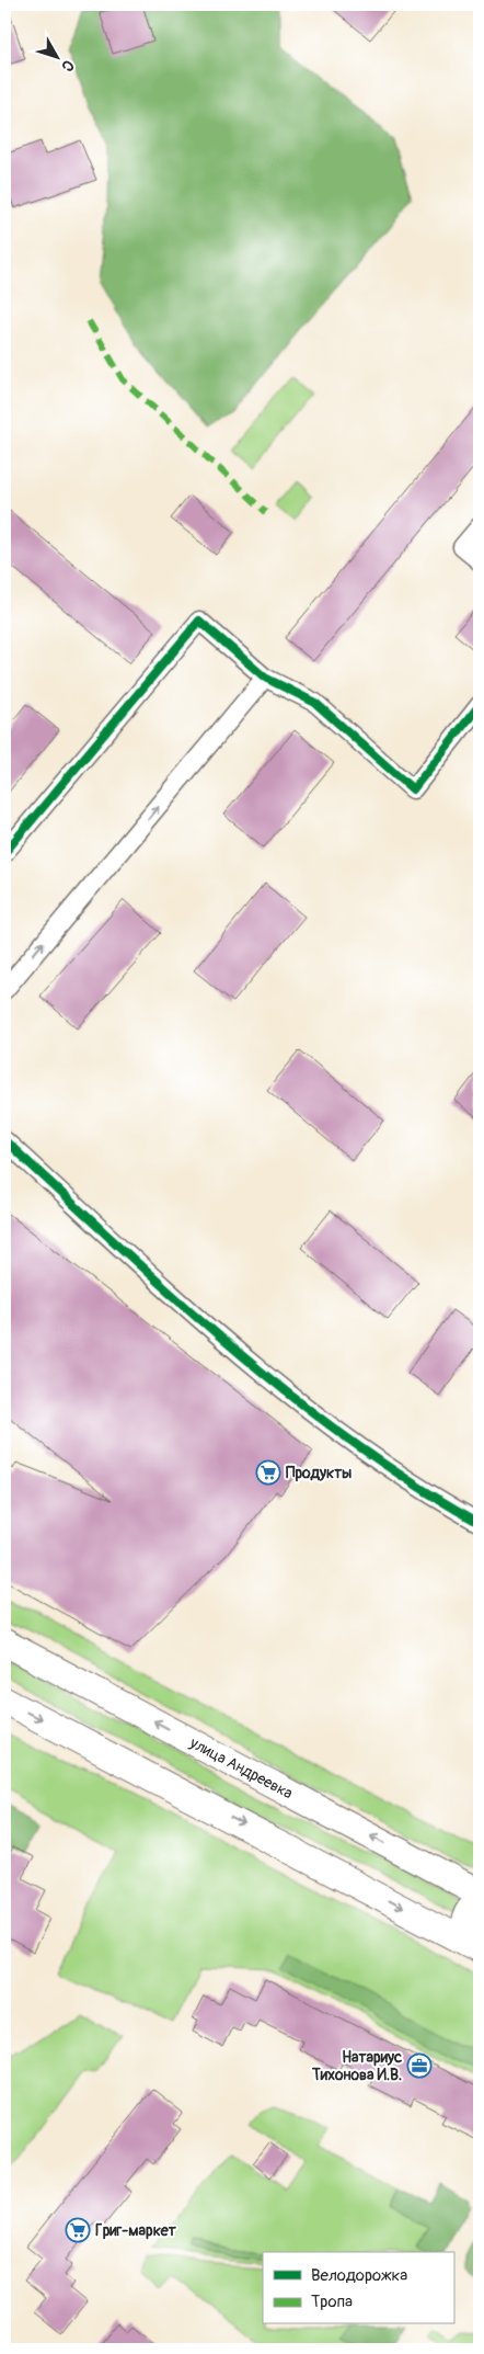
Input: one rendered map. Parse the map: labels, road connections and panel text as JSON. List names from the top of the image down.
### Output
{
  "streets": {
    "main road": ["улица Андреевка"]
  },
  "places": {
    "supermarket": ["Продукты", "Григ-маркет"],
    "office": ["Натариус Тихонова И.В."]
  },
  "legend": ["Велодорожка", "Тропа"],
  "north": "bottom right"
}
